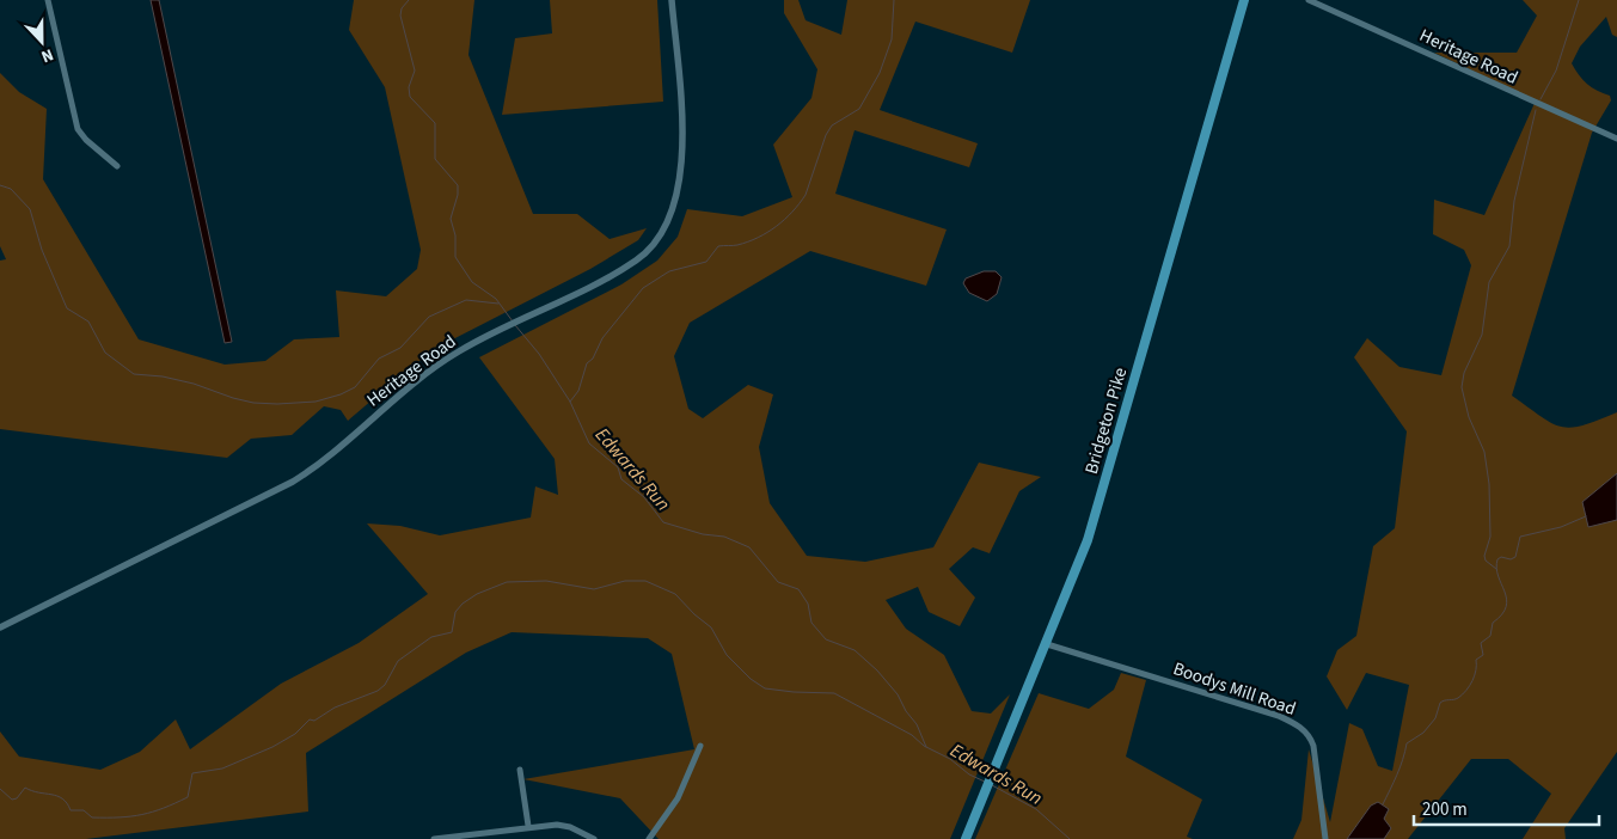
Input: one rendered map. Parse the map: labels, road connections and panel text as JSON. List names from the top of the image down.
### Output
{
  "streets": {
    "main road": ["Bridgeton Pike"],
    "street": ["Heritage Road", "Boodys Mill Road"]
  },
  "crossings": [
    ["Bridgeton Pike", "Boodys Mill Road"]
  ],
  "water": ["Edwards Run"],
  "scale_bar": "200 m",
  "north": "bottom"
}
